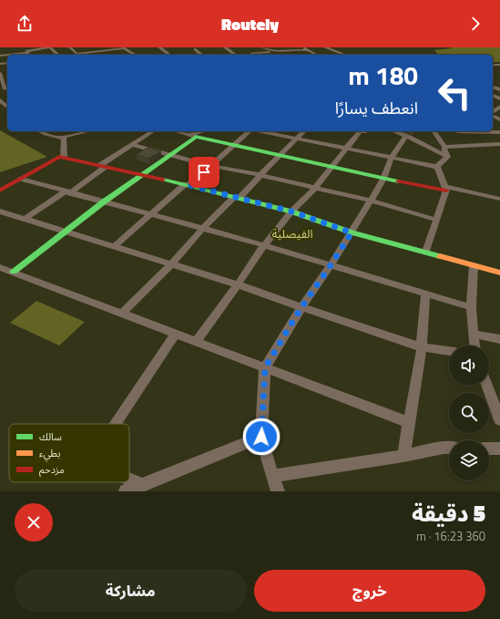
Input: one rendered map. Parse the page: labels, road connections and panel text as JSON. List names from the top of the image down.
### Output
{
  "districts": ["الفيصلية"],
  "legend": ["سالك", "بطيء", "مزدحم"],
  "page": {
    "header": "Routely",
    "turn": ["180 m", "انعطف يسارًا"],
    "heading": ["5 دقيقة", "360 m · 16:23"],
    "buttons": ["خروج", "مشاركة"]
  }
}
